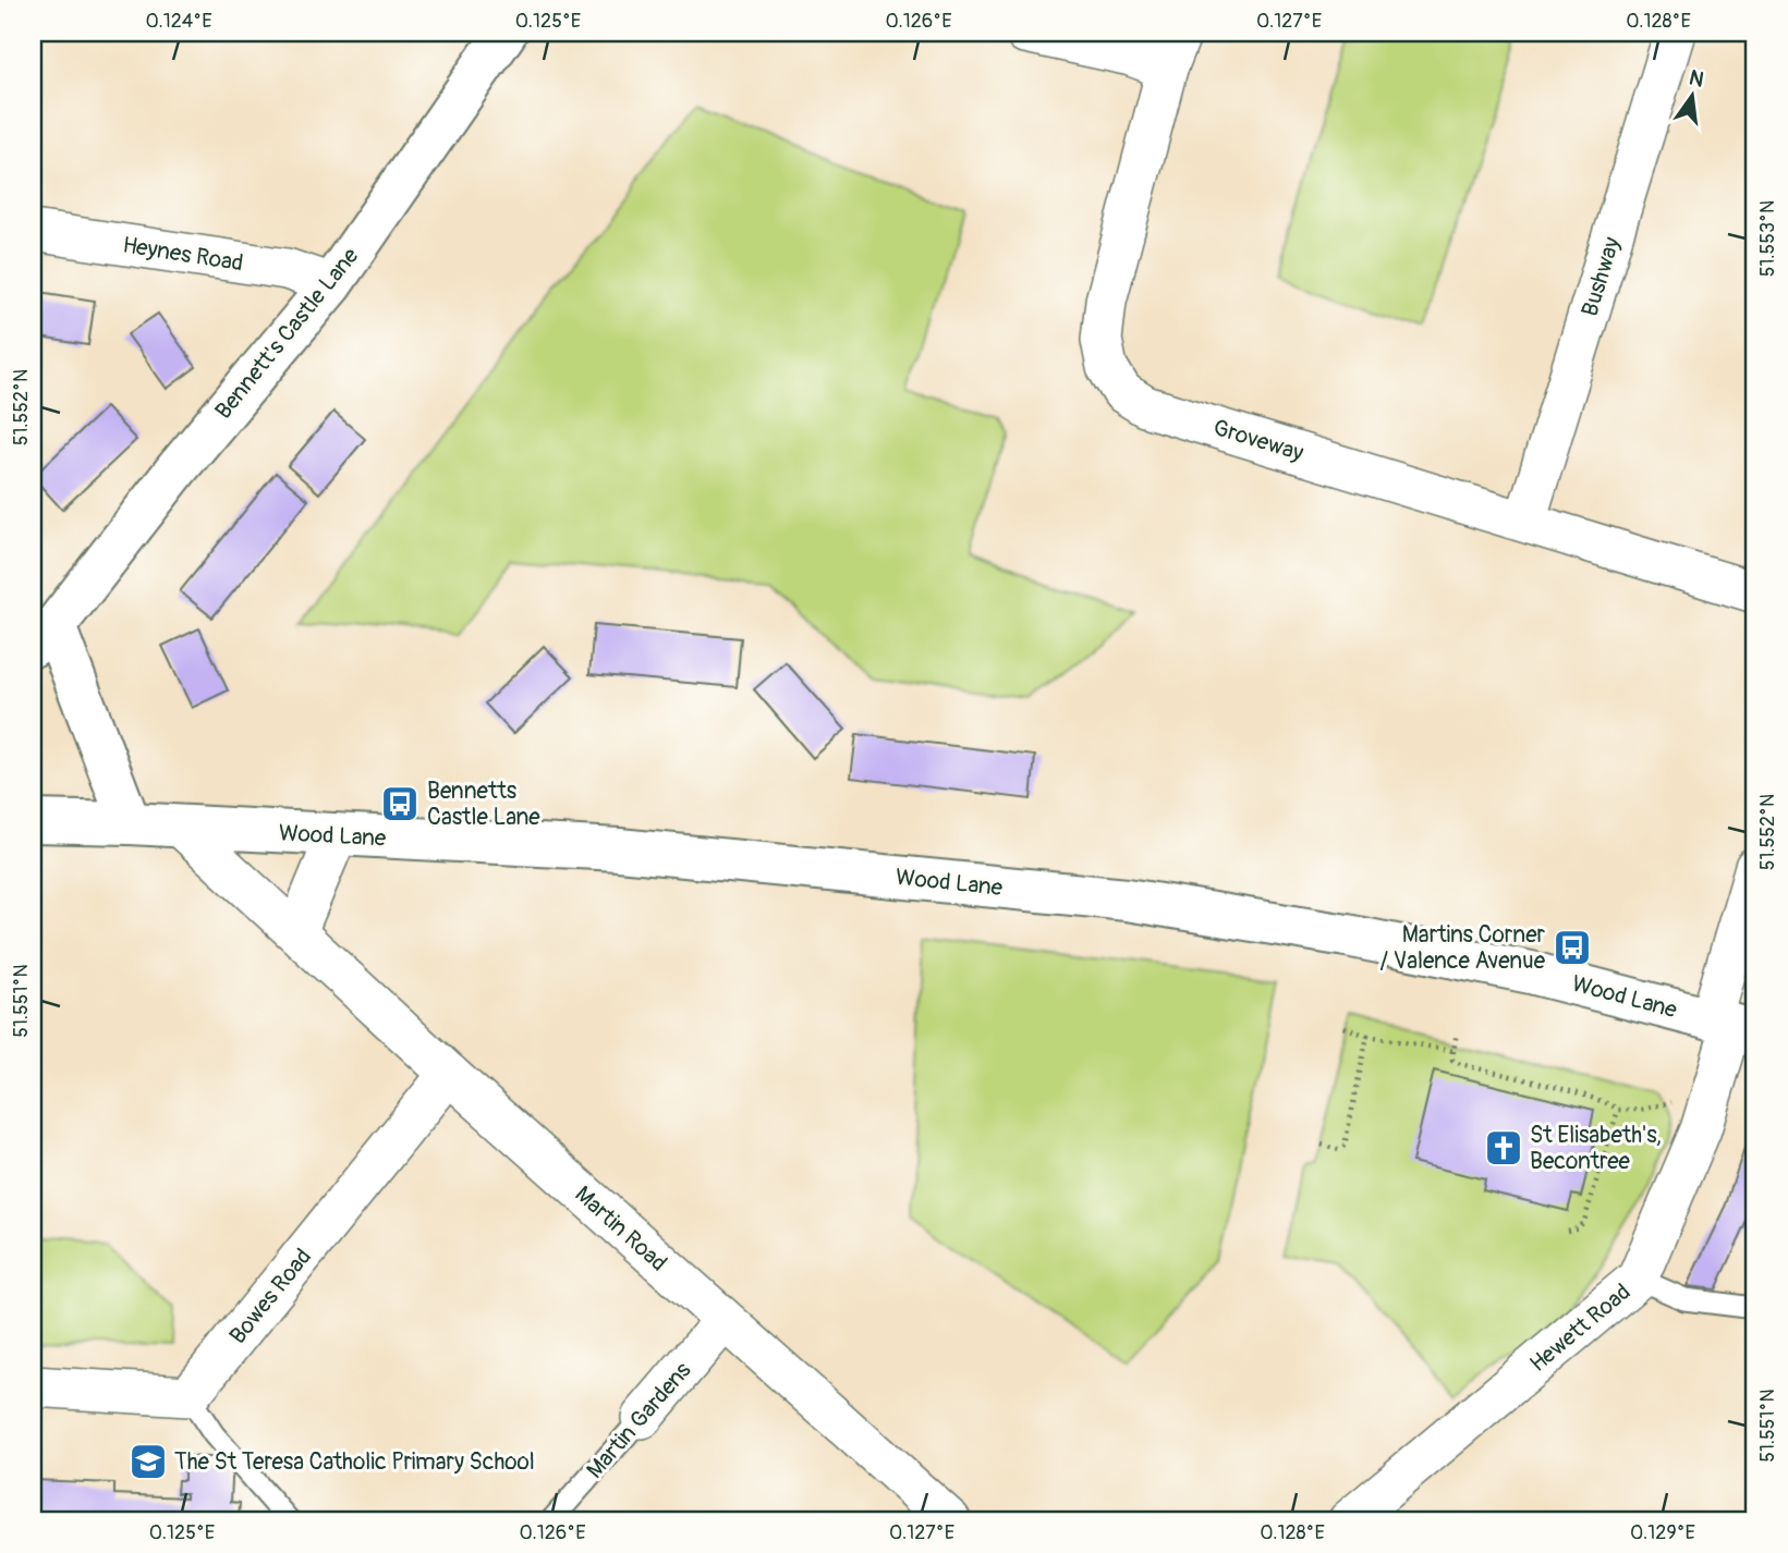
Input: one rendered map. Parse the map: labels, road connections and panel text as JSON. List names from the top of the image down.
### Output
{
  "streets": {
    "main road": ["Bennett's Castle Lane", "Wood Lane"],
    "street": [
      "Heynes Road",
      "Bushway",
      "Groveway",
      "Martin Road",
      "Bowes Road",
      "Hewett Road",
      "Martin Gardens"
    ]
  },
  "crossings": [
    ["Heynes Road", "Bennett's Castle Lane"],
    ["Bushway", "Groveway"],
    ["Bennett's Castle Lane", "Wood Lane"],
    ["Wood Lane", "Martin Road"],
    ["Wood Lane", "Hewett Road"],
    ["Martin Road", "Bowes Road"],
    ["Martin Road", "Martin Gardens"]
  ],
  "places": {
    "bus stop": ["Bennetts Castle Lane", "Martins Corner / Valence Avenue"],
    "church": ["St Elisabeth's, Becontree"],
    "school or university": ["The St Teresa Catholic Primary School"]
  },
  "north": "top",
  "coordinates": [
    "0.124°E",
    "0.125°E",
    "0.126°E",
    "0.127°E",
    "0.128°E",
    "51.553°N",
    "51.552°N",
    "51.551°N",
    "0.129°E"
  ]
}
